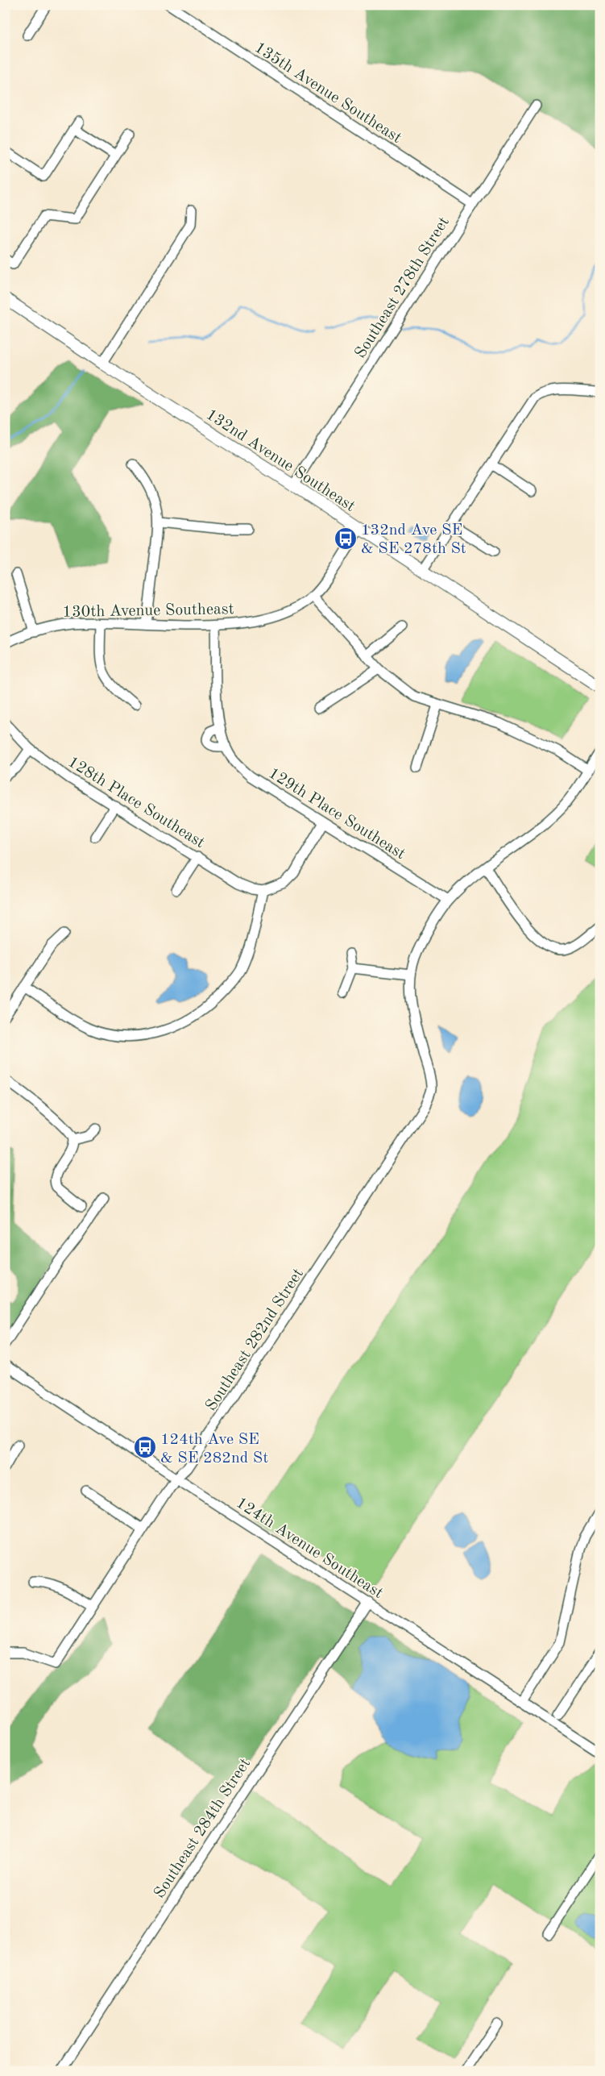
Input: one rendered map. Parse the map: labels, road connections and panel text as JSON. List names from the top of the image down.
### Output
{
  "streets": {
    "main road": ["132nd Avenue Southeast"],
    "street": [
      "135th Avenue Southeast",
      "Southeast 278th Street",
      "130th Avenue Southeast",
      "128th Place Southeast",
      "129th Place Southeast",
      "Southeast 282nd Street",
      "124th Avenue Southeast",
      "Southeast 284th Street"
    ]
  },
  "crossings": [
    ["135th Avenue Southeast", "Southeast 278th Street"],
    ["Southeast 278th Street", "132nd Avenue Southeast"],
    ["Southeast 282nd Street", "124th Avenue Southeast"],
    ["124th Avenue Southeast", "Southeast 284th Street"]
  ],
  "places": {
    "bus stop": ["132nd Ave SE & SE 278th St", "124th Ave SE & SE 282nd St"]
  }
}
